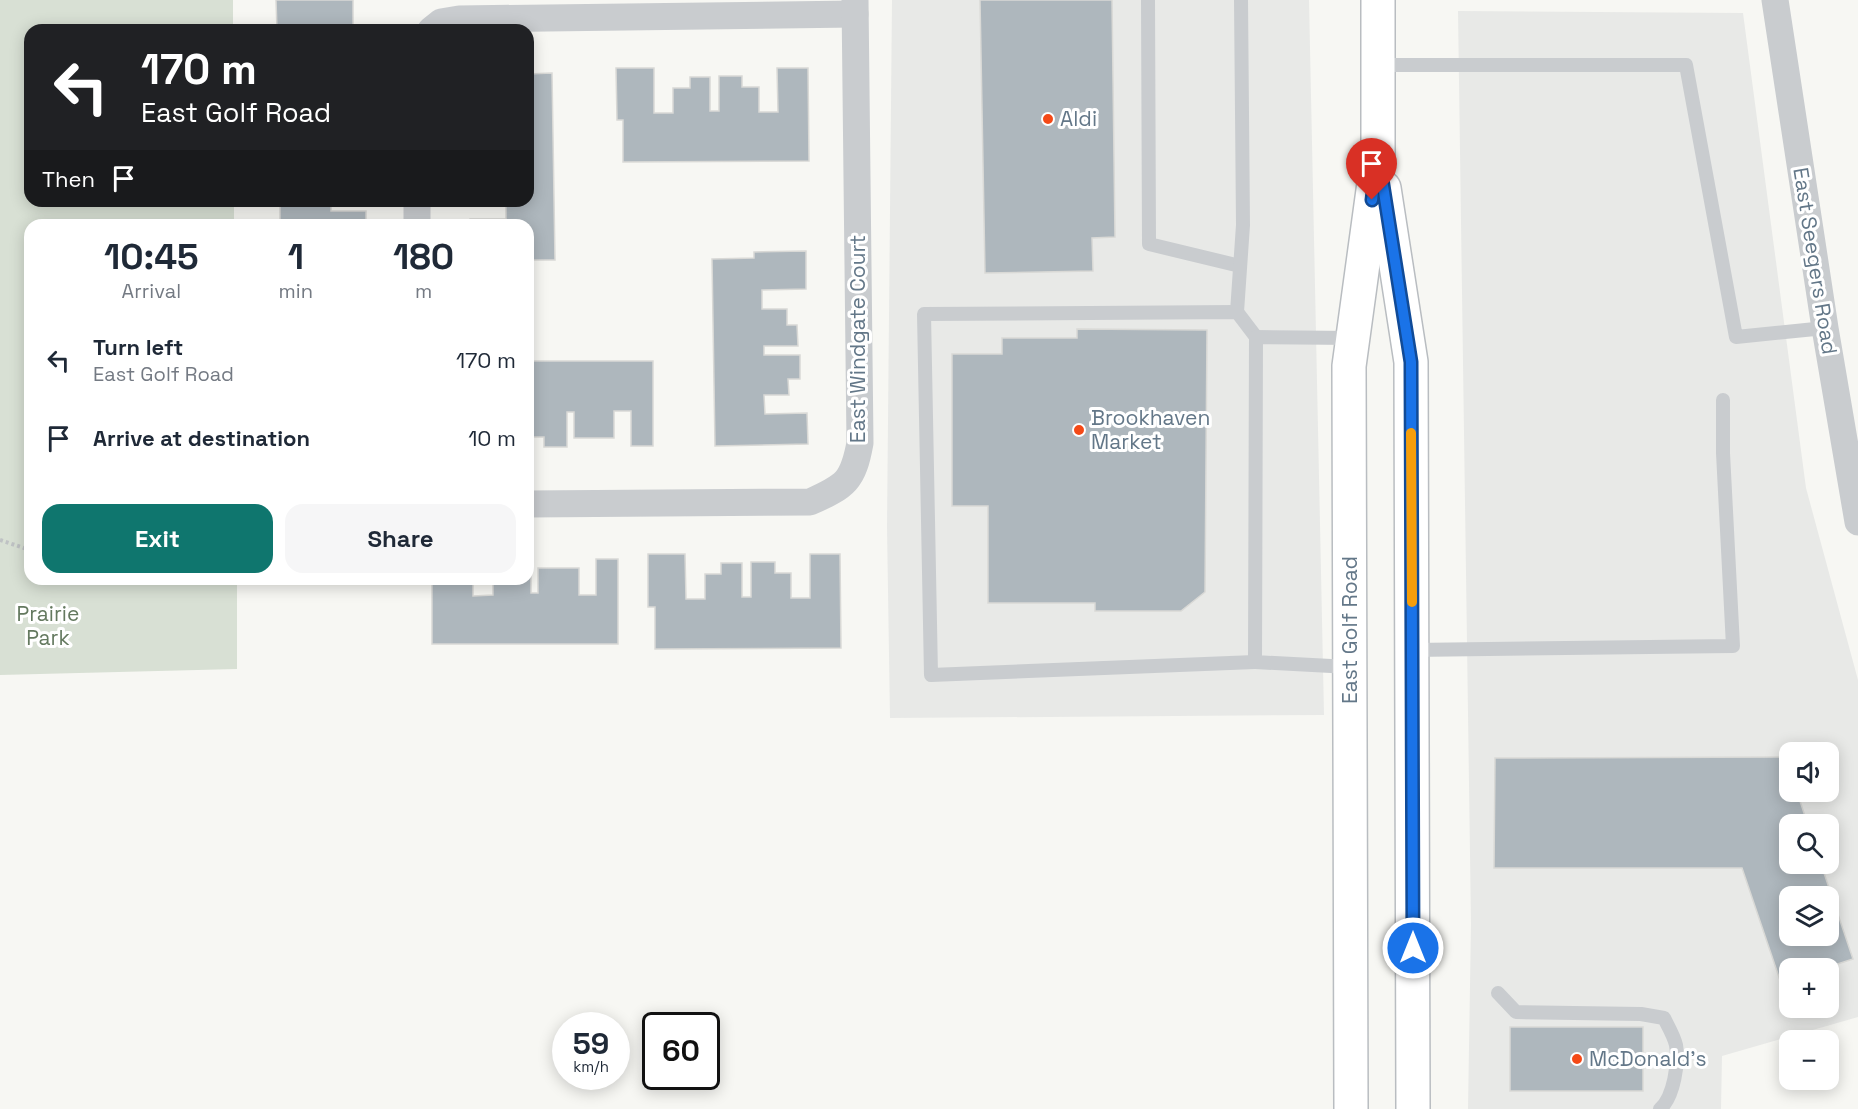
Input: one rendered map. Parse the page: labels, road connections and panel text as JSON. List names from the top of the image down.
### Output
{
  "streets": {
    "main road": ["East Golf Road"],
    "street": ["East Seegers Road", "East Windgate Court"]
  },
  "parks": ["Prairie Park"],
  "places": ["Aldi", "Brookhaven Market", "McDonald's"],
  "page": {
    "turn": ["170 m", "East Golf Road"],
    "then": "Then",
    "eta": [
      "10:45",
      "Arrival",
      "1",
      "min",
      "180",
      "m"
    ],
    "list": [
      {
        "name": "Turn left",
        "note": "East Golf Road",
        "value": "170 m"
      },
      {
        "name": "Arrive at destination",
        "value": "10 m"
      }
    ],
    "buttons": ["Exit", "Share"],
    "map_buttons": ["+", "−"],
    "speed": "59 km/h",
    "limit": "60"
  }
}
